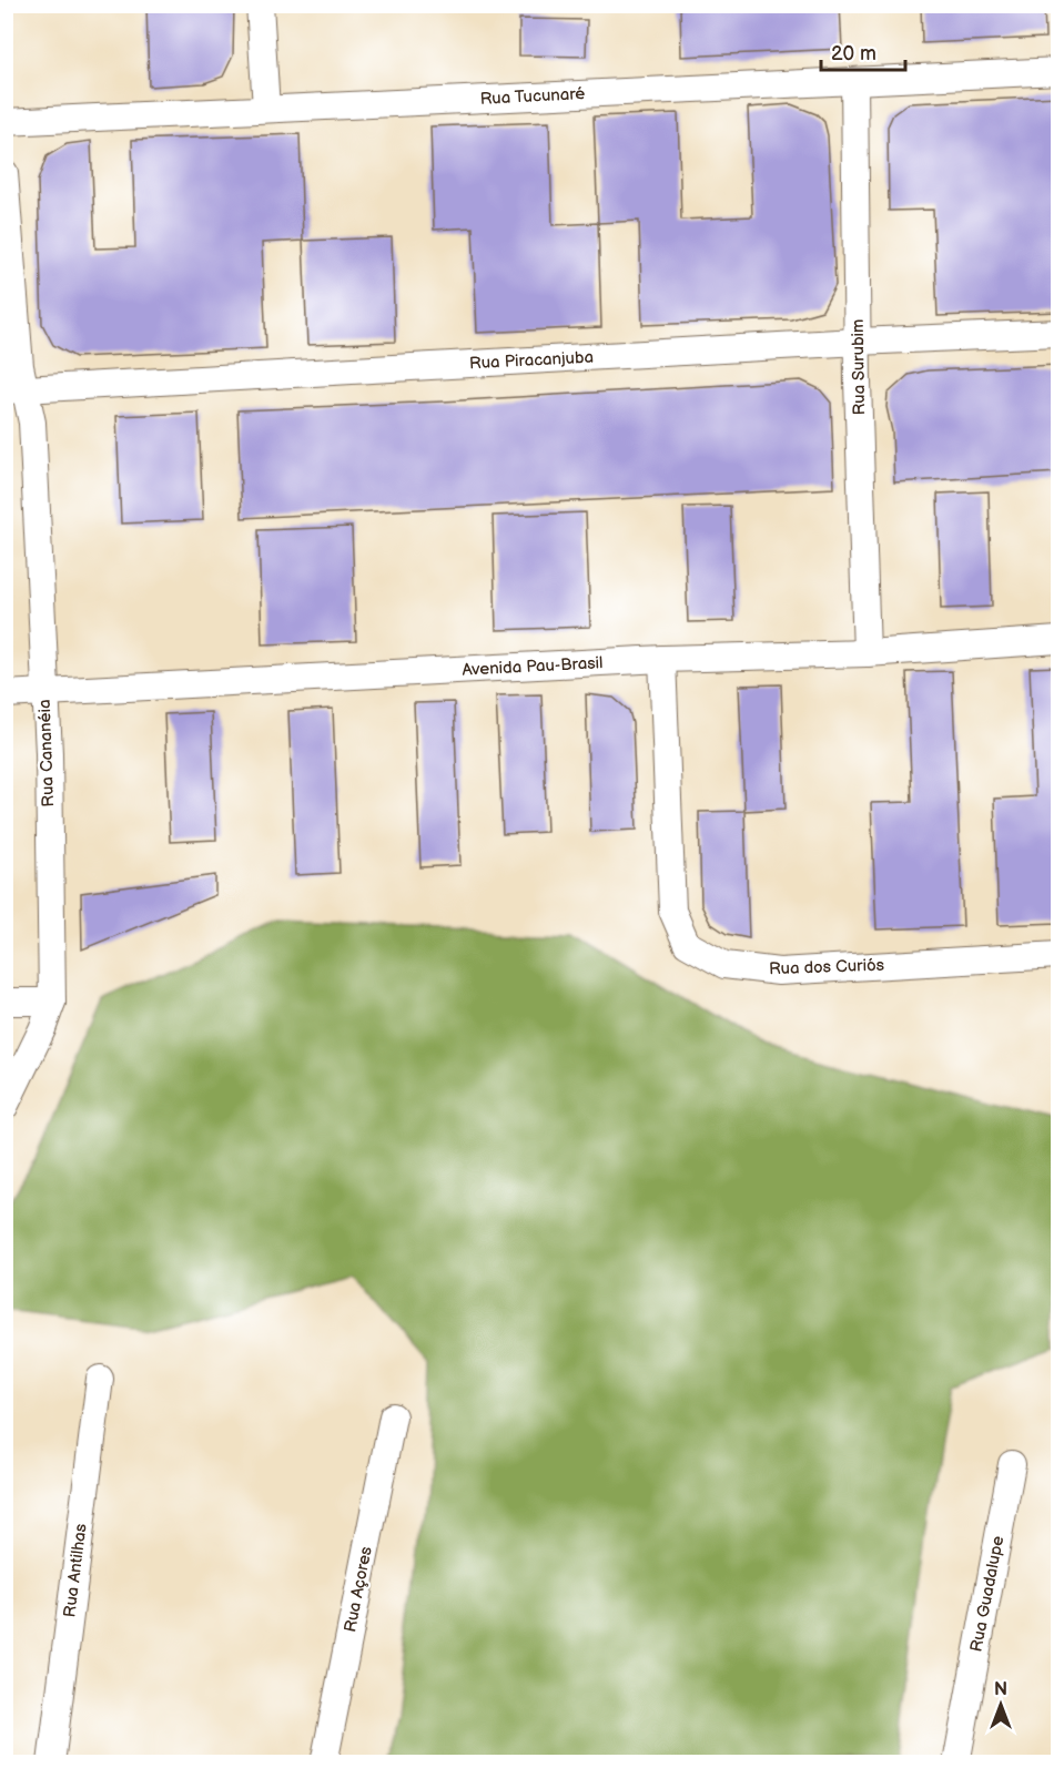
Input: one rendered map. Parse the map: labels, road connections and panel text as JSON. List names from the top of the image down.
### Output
{
  "streets": {
    "street": [
      "Rua Tucunaré",
      "Rua Piracanjuba",
      "Rua Surubim",
      "Avenida Pau-Brasil",
      "Rua Cananéia",
      "Rua dos Curiós",
      "Rua Antilhas",
      "Rua Açores",
      "Rua Guadalupe"
    ]
  },
  "crossings": [
    ["Rua Tucunaré", "Rua Surubim"],
    ["Rua Piracanjuba", "Rua Surubim"],
    ["Rua Piracanjuba", "Rua Cananéia"],
    ["Rua Surubim", "Avenida Pau-Brasil"],
    ["Avenida Pau-Brasil", "Rua Cananéia"],
    ["Avenida Pau-Brasil", "Rua dos Curiós"]
  ],
  "scale_bar": "20 m",
  "north": "top"
}
